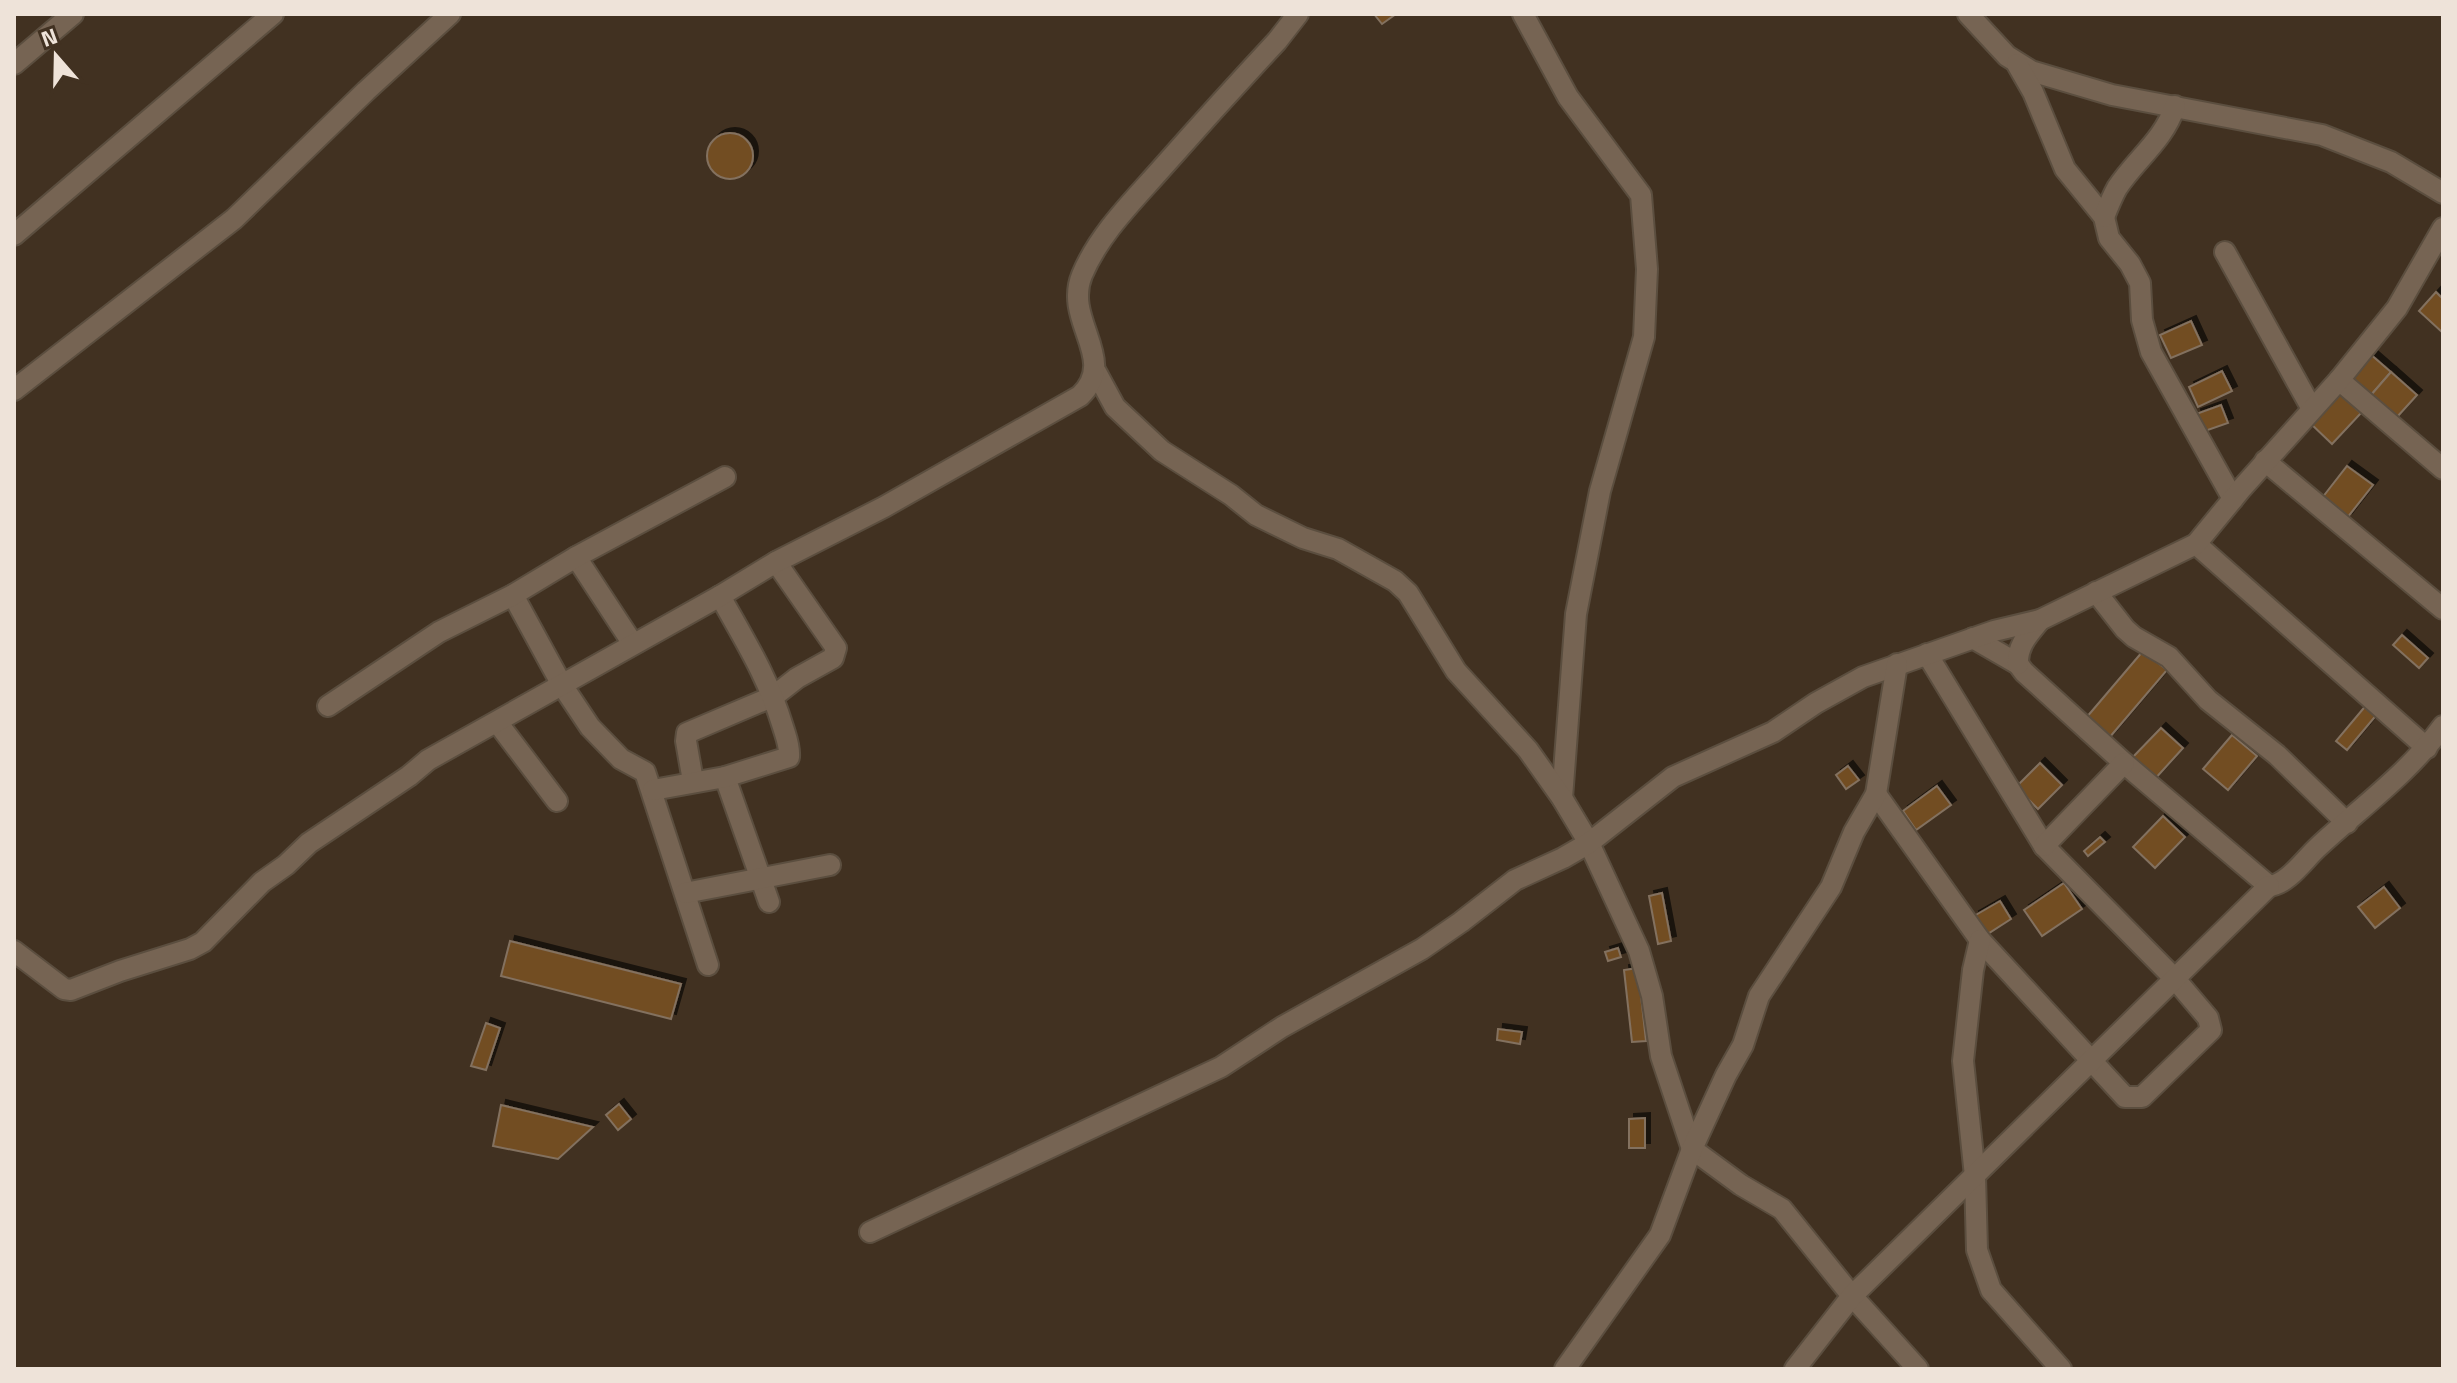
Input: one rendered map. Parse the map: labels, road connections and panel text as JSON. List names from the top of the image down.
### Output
{
  "north": "top"
}
